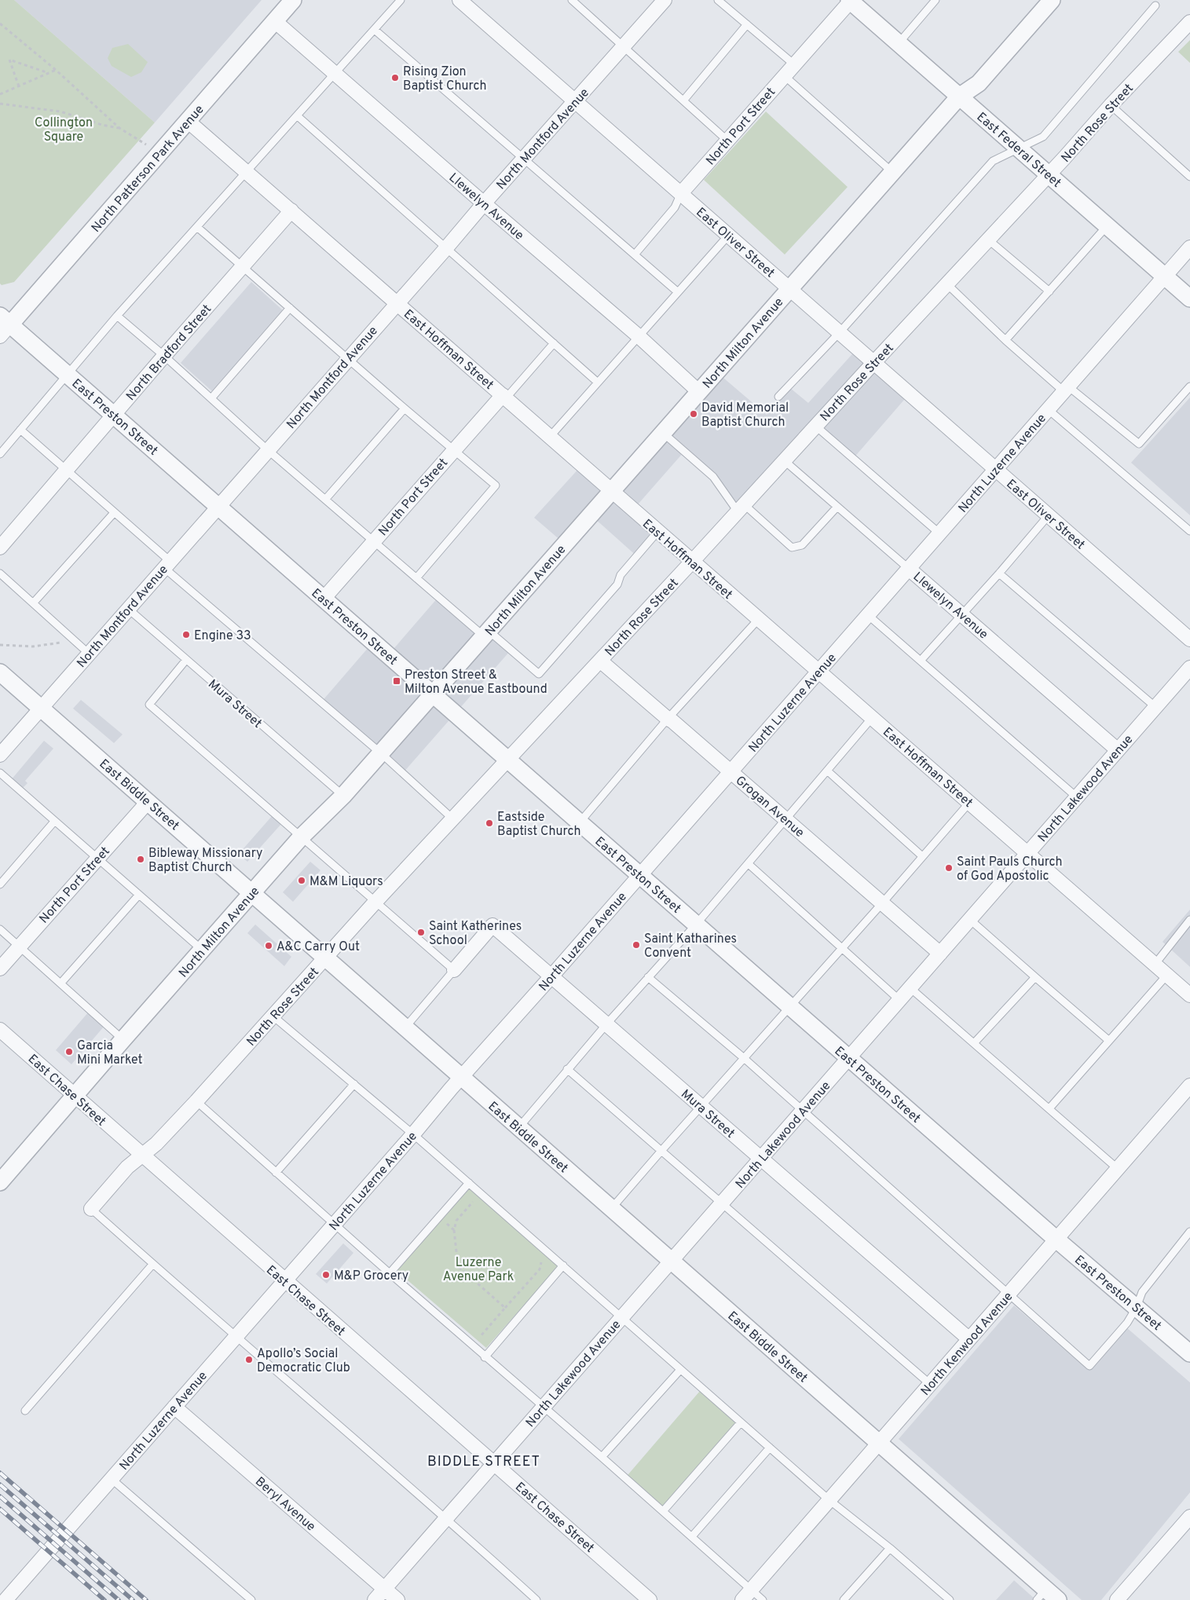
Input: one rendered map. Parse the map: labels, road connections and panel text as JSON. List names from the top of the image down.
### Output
{
  "streets": {
    "street": [
      "North Rose Street",
      "North Port Street",
      "North Montford Avenue",
      "East Federal Street",
      "North Patterson Park Avenue",
      "Llewelyn Avenue",
      "East Oliver Street",
      "North Milton Avenue",
      "East Hoffman Street",
      "North Bradford Street",
      "East Preston Street",
      "North Luzerne Avenue",
      "Mura Street",
      "North Lakewood Avenue",
      "East Biddle Street",
      "Grogan Avenue",
      "East Chase Street",
      "North Kenwood Avenue",
      "Beryl Avenue"
    ]
  },
  "crossings": [
    ["North Rose Street", "East Federal Street"],
    ["North Rose Street", "Llewelyn Avenue"],
    ["North Rose Street", "East Oliver Street"],
    ["North Rose Street", "East Hoffman Street"],
    ["North Rose Street", "East Preston Street"],
    ["North Rose Street", "East Biddle Street"],
    ["North Rose Street", "Grogan Avenue"],
    ["North Rose Street", "East Chase Street"],
    ["North Port Street", "East Federal Street"],
    ["North Port Street", "East Oliver Street"],
    ["North Port Street", "East Hoffman Street"],
    ["North Port Street", "East Preston Street"],
    ["North Port Street", "East Biddle Street"],
    ["North Montford Avenue", "Llewelyn Avenue"],
    ["North Montford Avenue", "East Oliver Street"],
    ["North Montford Avenue", "East Hoffman Street"],
    ["North Montford Avenue", "East Preston Street"],
    ["North Montford Avenue", "Mura Street"],
    ["North Montford Avenue", "East Biddle Street"],
    ["East Federal Street", "North Milton Avenue"],
    ["East Federal Street", "North Luzerne Avenue"],
    ["North Patterson Park Avenue", "Llewelyn Avenue"],
    ["North Patterson Park Avenue", "East Hoffman Street"],
    ["North Patterson Park Avenue", "East Preston Street"],
    ["Llewelyn Avenue", "North Milton Avenue"],
    ["Llewelyn Avenue", "North Luzerne Avenue"],
    ["Llewelyn Avenue", "North Lakewood Avenue"],
    ["East Oliver Street", "North Milton Avenue"],
    ["East Oliver Street", "North Luzerne Avenue"],
    ["North Milton Avenue", "East Hoffman Street"],
    ["North Milton Avenue", "East Preston Street"],
    ["North Milton Avenue", "Mura Street"],
    ["North Milton Avenue", "East Biddle Street"],
    ["North Milton Avenue", "East Chase Street"],
    ["East Hoffman Street", "North Bradford Street"],
    ["East Hoffman Street", "North Luzerne Avenue"],
    ["East Hoffman Street", "North Lakewood Avenue"],
    ["North Bradford Street", "East Preston Street"],
    ["East Preston Street", "North Luzerne Avenue"],
    ["East Preston Street", "North Lakewood Avenue"],
    ["East Preston Street", "North Kenwood Avenue"],
    ["North Luzerne Avenue", "Mura Street"],
    ["North Luzerne Avenue", "East Biddle Street"],
    ["North Luzerne Avenue", "Grogan Avenue"],
    ["North Luzerne Avenue", "East Chase Street"],
    ["North Luzerne Avenue", "Beryl Avenue"],
    ["Mura Street", "North Lakewood Avenue"],
    ["Mura Street", "North Kenwood Avenue"],
    ["North Lakewood Avenue", "East Biddle Street"],
    ["North Lakewood Avenue", "Grogan Avenue"],
    ["North Lakewood Avenue", "East Chase Street"],
    ["North Lakewood Avenue", "Beryl Avenue"],
    ["East Biddle Street", "North Kenwood Avenue"]
  ],
  "districts": ["BIDDLE STREET"],
  "parks": ["Collington Square", "Luzerne Avenue Park"],
  "places": {
    "other": [
      "Rising Zion Baptist Church",
      "David Memorial Baptist Church",
      "Engine 33",
      "Eastside Baptist Church",
      "Bibleway Missionary Baptist Church",
      "Saint Pauls Church of God Apostolic",
      "M&M Liquors",
      "Saint Katherines School",
      "Saint Katharines Convent",
      "A&C Carry Out",
      "Garcia Mini Market",
      "M&P Grocery",
      "Apollo’s Social Democratic Club"
    ],
    "transit": ["Preston Street & Milton Avenue Eastbound"]
  }
}
